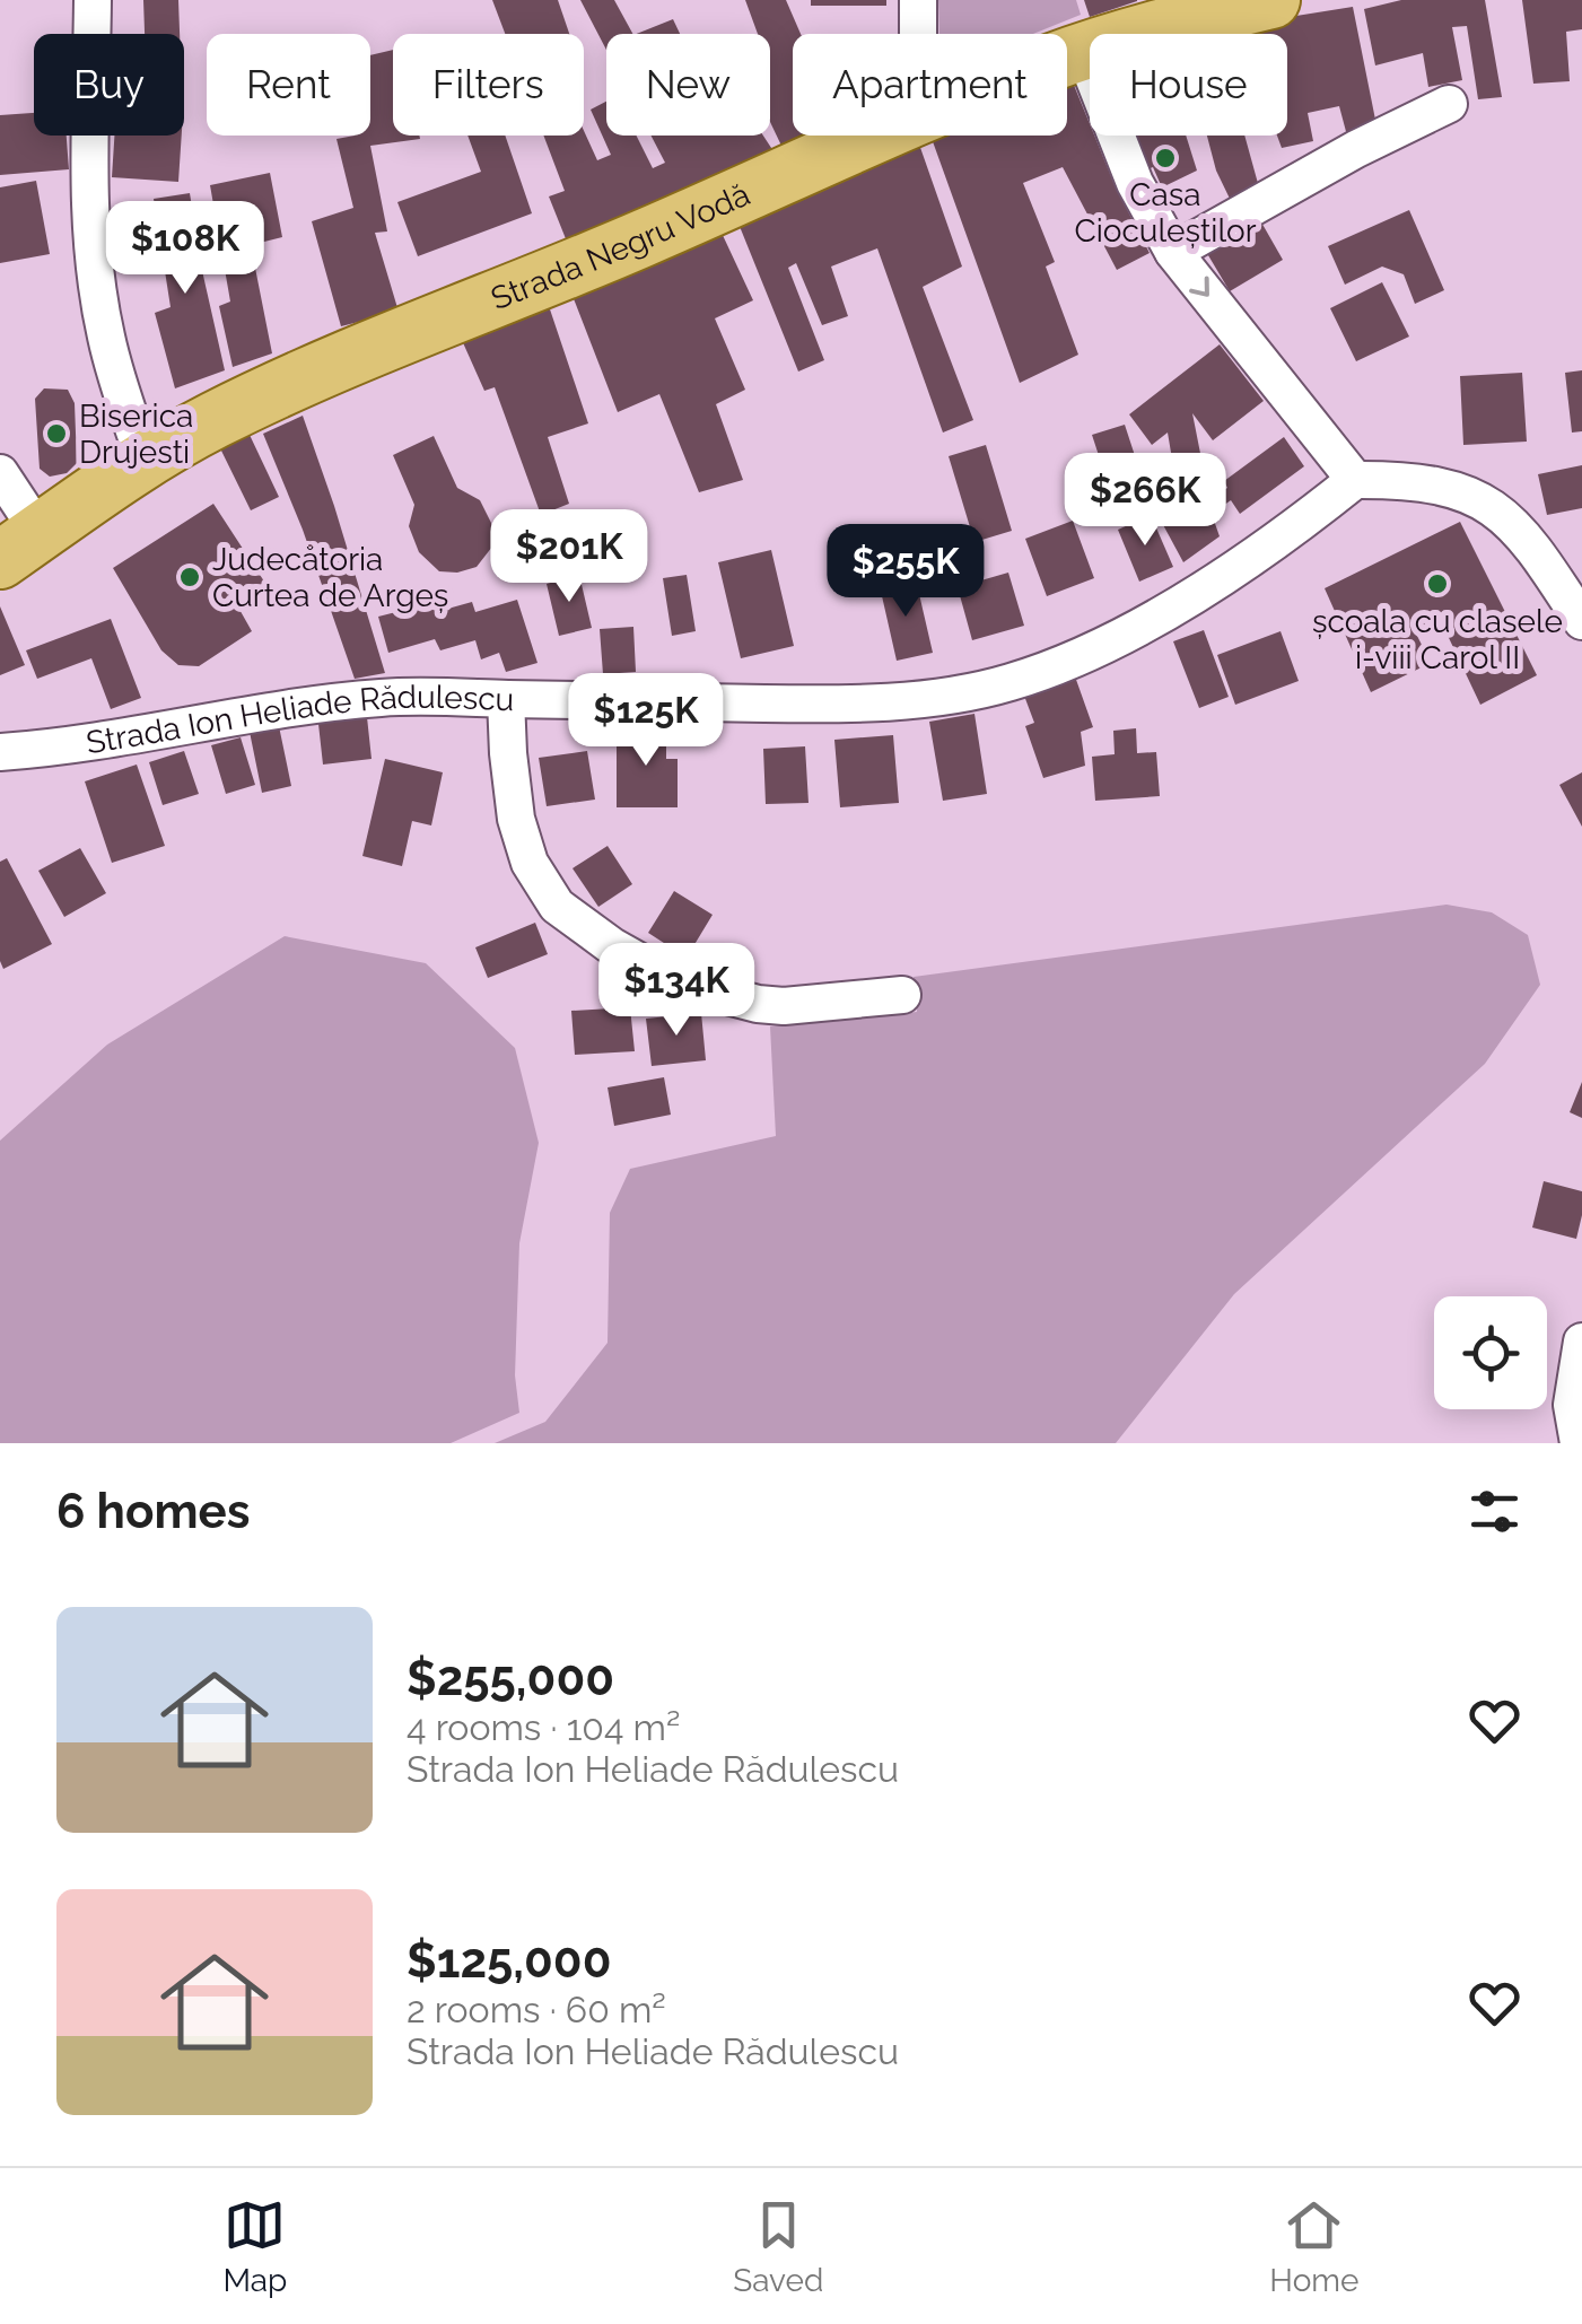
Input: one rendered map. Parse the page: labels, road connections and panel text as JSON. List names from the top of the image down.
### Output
{
  "streets": {
    "main road": ["Strada Negru Vodă"],
    "street": ["Strada Ion Heliade Rădulescu"]
  },
  "places": [
    "Casa Cioculeștilor",
    "Biserica Drujesti",
    "Judecătoria Curtea de Argeș",
    "școala cu clasele i-viii Carol II"
  ],
  "page": {
    "chip": [
      "Buy",
      "Rent",
      "Filters",
      "New",
      "Apartment",
      "House"
    ],
    "price": [
      "$108K",
      "$266K",
      "$201K",
      "$255K",
      "$125K",
      "$134K"
    ],
    "heading": "6 homes",
    "list": [
      {
        "name": "$255,000",
        "note": "4 rooms · 104 m² · Strada Ion Heliade Rădulescu"
      },
      {
        "name": "$125,000",
        "note": "2 rooms · 60 m² · Strada Ion Heliade Rădulescu"
      }
    ],
    "tabs": ["Map", "Saved", "Home"]
  }
}
